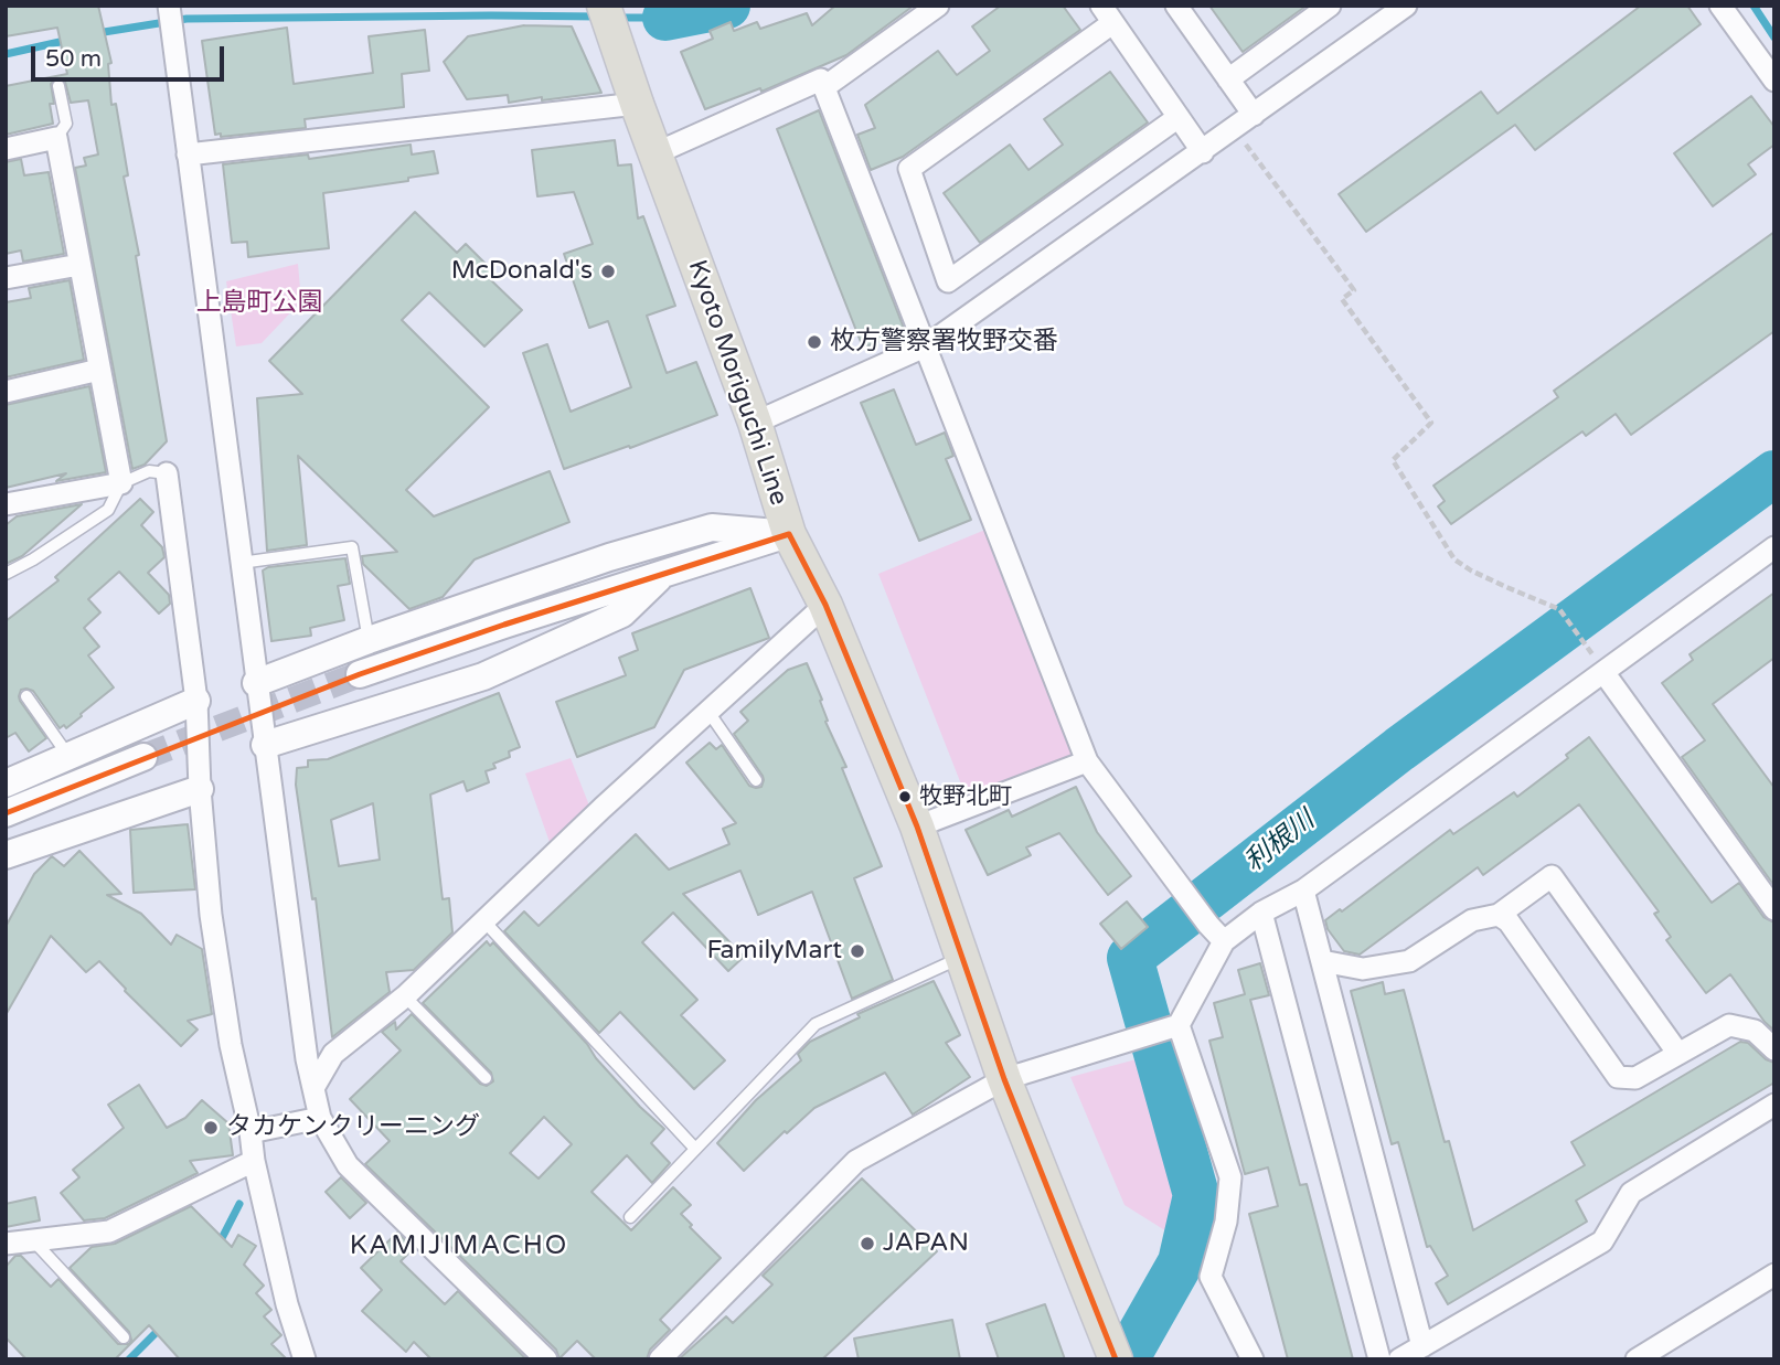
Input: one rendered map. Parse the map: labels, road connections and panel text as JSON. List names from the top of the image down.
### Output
{
  "streets": {
    "main road": ["Kyoto Moriguchi Line"]
  },
  "districts": ["KAMIJIMACHO"],
  "water": ["利根川"],
  "parks": ["上島町公園"],
  "places": [
    "McDonald's",
    "枚方警察署牧野交番",
    "牧野北町",
    "FamilyMart",
    "タカケンクリーニング",
    "JAPAN"
  ],
  "scale_bar": "50 m"
}
